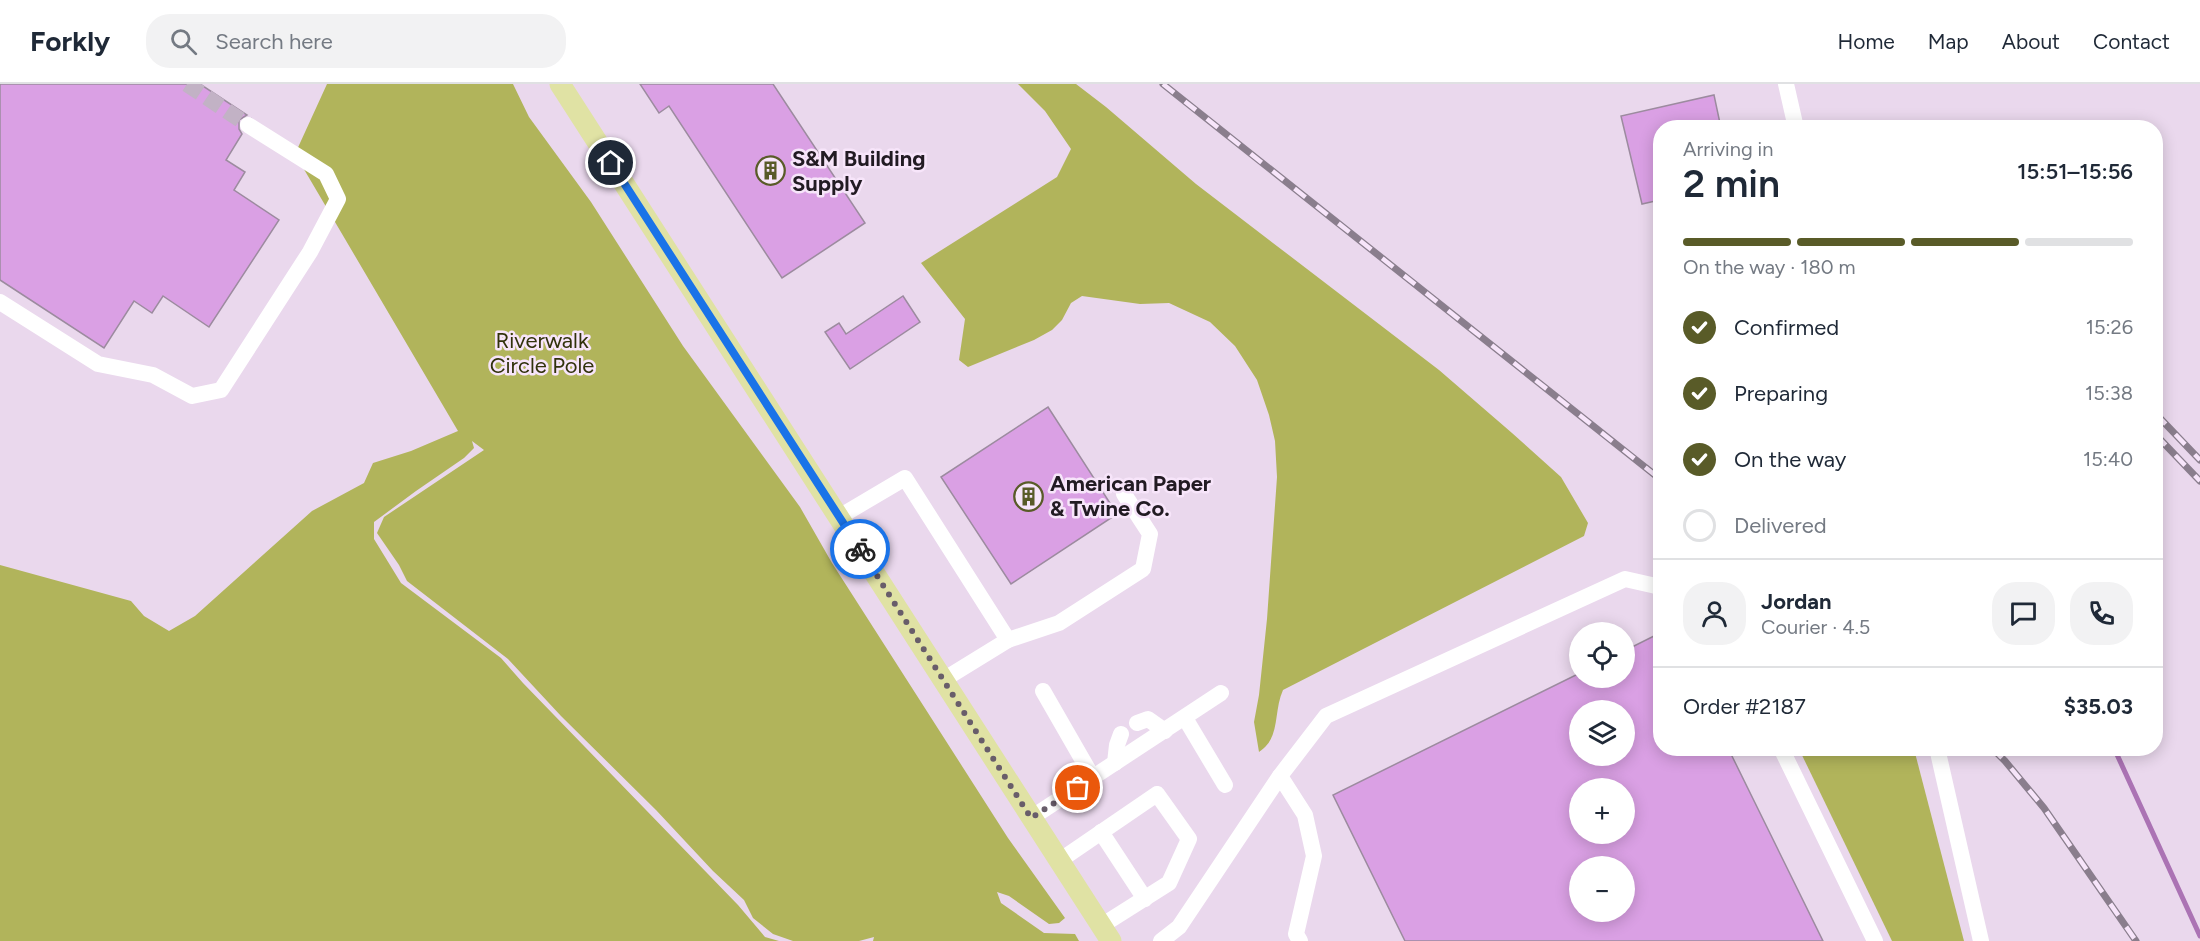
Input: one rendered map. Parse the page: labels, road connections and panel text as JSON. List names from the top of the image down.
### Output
{
  "parks": ["Riverwalk Circle Pole"],
  "places": {
    "building": ["S&M Building Supply", "American Paper & Twine Co."]
  },
  "page": {
    "header": "Forkly",
    "search": "Search here",
    "nav": [
      "Home",
      "Map",
      "About",
      "Contact"
    ],
    "heading": ["2 min", "Arriving in", "15:51–15:56"],
    "panel": [
      "Jordan",
      "Courier · 4.5",
      "Order #2187",
      "$35.03"
    ],
    "bar": "On the way · 180 m",
    "list": [
      ["Confirmed", "15:26"],
      ["Preparing", "15:38"],
      ["On the way", "15:40"],
      "Delivered"
    ],
    "map_buttons": ["+", "−"]
  }
}
